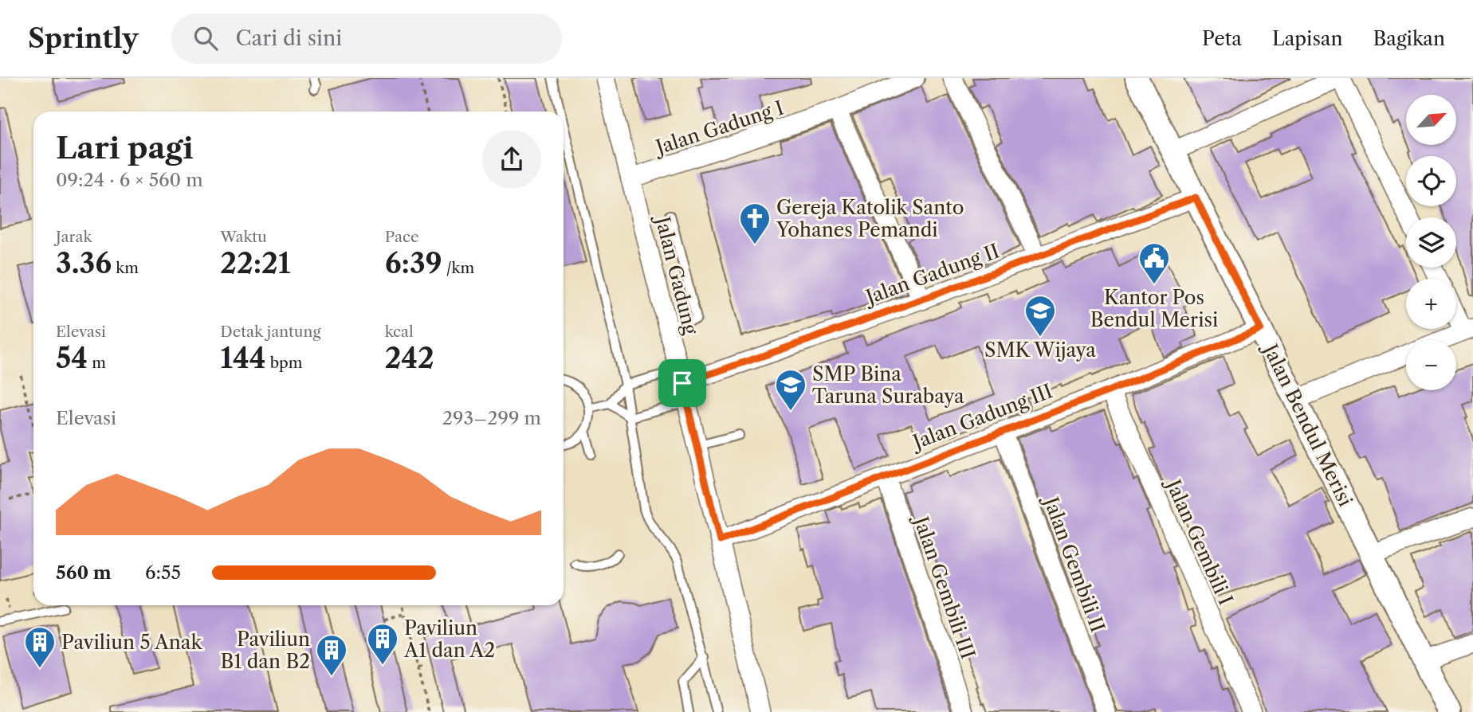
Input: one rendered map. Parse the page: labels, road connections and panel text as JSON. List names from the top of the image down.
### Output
{
  "streets": {
    "street": [
      "Jalan Gadung I",
      "Jalan Gadung II",
      "Jalan Gadung",
      "Jalan Gadung III",
      "Jalan Bendul Merisi",
      "Jalan Gembili I",
      "Jalan Gembili II",
      "Jalan Gembili III"
    ]
  },
  "crossings": [
    ["Jalan Gadung I", "Jalan Gadung"],
    ["Jalan Gadung II", "Jalan Gadung"],
    ["Jalan Gadung II", "Jalan Bendul Merisi"],
    ["Jalan Gadung", "Jalan Gadung III"],
    ["Jalan Gadung III", "Jalan Bendul Merisi"],
    ["Jalan Gadung III", "Jalan Gembili I"],
    ["Jalan Gadung III", "Jalan Gembili II"],
    ["Jalan Gadung III", "Jalan Gembili III"]
  ],
  "places": {
    "church": ["Gereja Katolik Santo Yohanes Pemandi"],
    "public building": ["Kantor Pos Bendul Merisi"],
    "school or university": ["SMK Wijaya", "SMP Bina Taruna Surabaya"],
    "building": ["Paviliun A1 dan A2", "Paviliun 5 Anak", "Paviliun B1 dan B2"]
  },
  "north": "top right",
  "page": {
    "header": "Sprintly",
    "search": "Cari di sini",
    "nav": ["Peta", "Lapisan", "Bagikan"],
    "map_buttons": ["+", "−"],
    "heading": ["Lari pagi", "09:24 · 6 × 560 m"],
    "stats": [
      ["Jarak", "3.36 km"],
      ["Waktu", "22:21"],
      ["Pace", "6:39 /km"],
      ["Elevasi", "54 m"],
      ["Detak jantung", "144 bpm"],
      ["kcal", "242"]
    ],
    "chart": ["Elevasi", "293–299 m"],
    "list": [
      {
        "name": "560 m",
        "note": "6:55"
      }
    ]
  }
}
